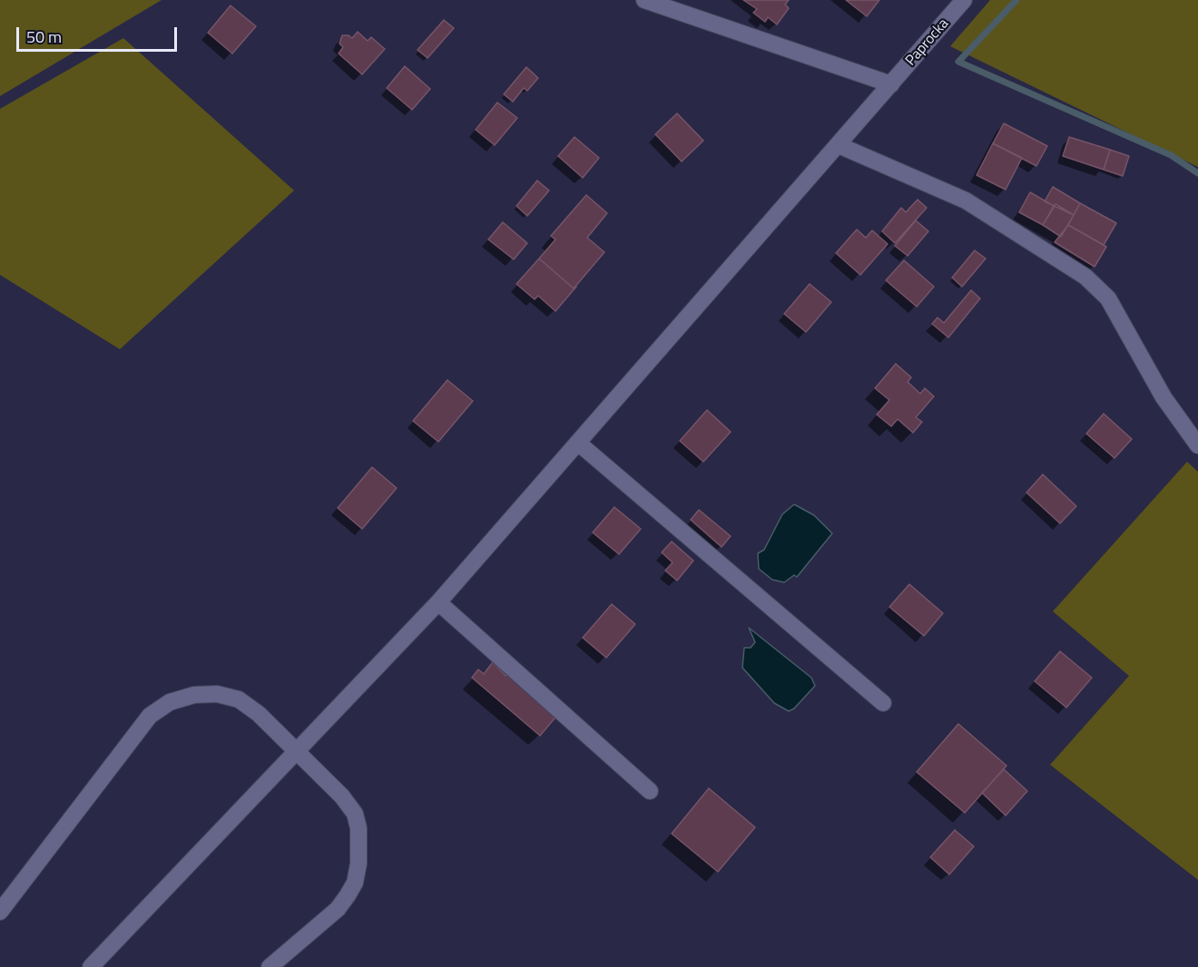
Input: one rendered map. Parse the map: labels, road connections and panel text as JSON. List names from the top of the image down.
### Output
{
  "streets": {
    "street": ["Paprocka"]
  },
  "scale_bar": "50 m"
}
